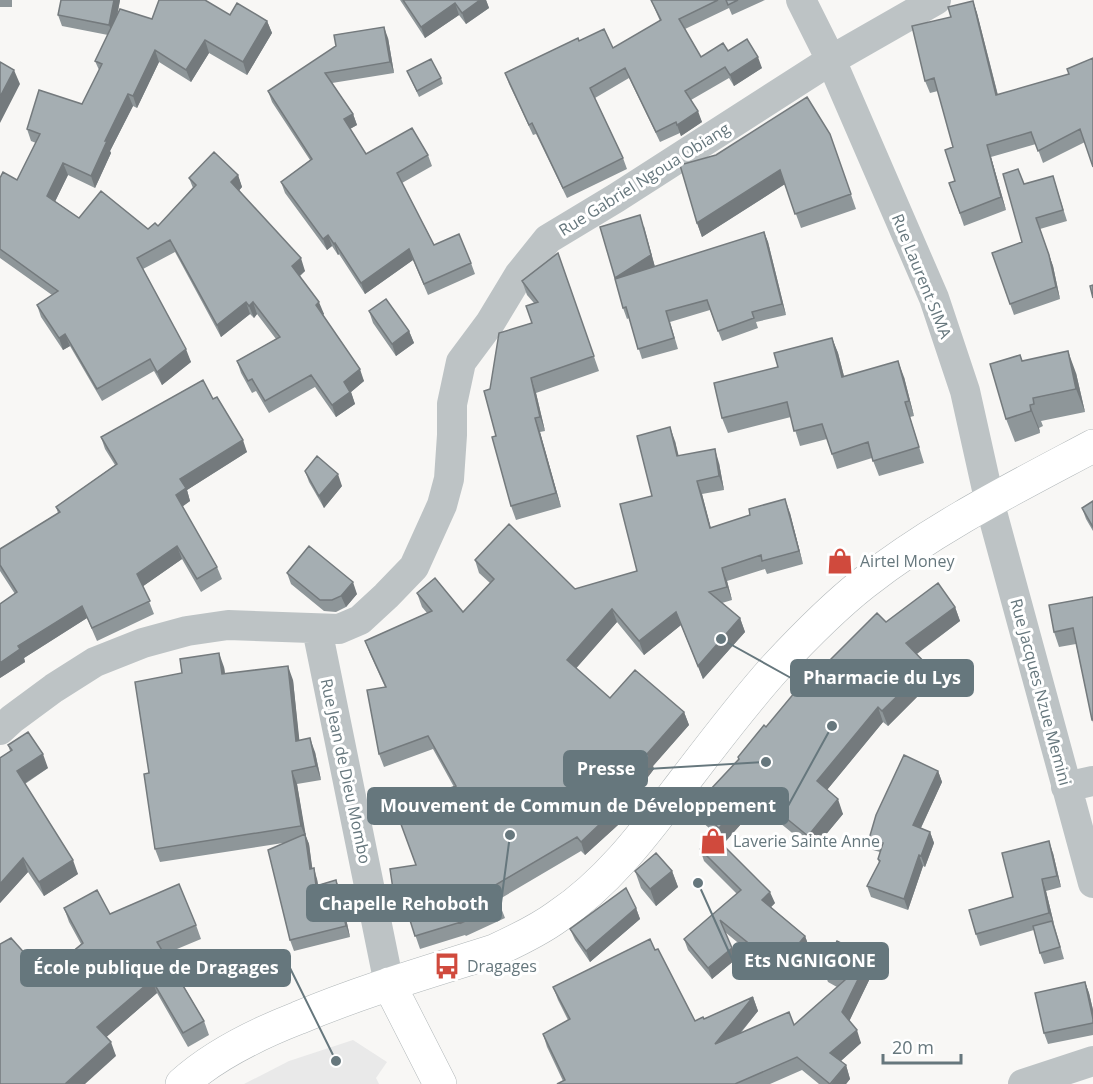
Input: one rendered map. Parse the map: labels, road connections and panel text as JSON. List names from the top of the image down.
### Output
{
  "streets": {
    "street": [
      "Rue Gabriel Ngoua Obiang",
      "Rue Laurent SIMA",
      "Rue Jacques Nzue Memini",
      "Rue Jean de Dieu Mombo"
    ]
  },
  "crossings": [
    ["Rue Gabriel Ngoua Obiang", "Rue Laurent SIMA"],
    ["Rue Gabriel Ngoua Obiang", "Rue Jean de Dieu Mombo"],
    ["Rue Laurent SIMA", "Rue Jacques Nzue Memini"]
  ],
  "places": {
    "shop": ["Airtel Money", "Laverie Sainte Anne"],
    "other": [
      "Pharmacie du Lys",
      "Mouvement de Commun de Développement",
      "Presse",
      "Chapelle Rehoboth",
      "Ets NGNIGONE",
      "École publique de Dragages"
    ],
    "bus stop": ["Dragages"]
  },
  "scale_bar": "20 m"
}
